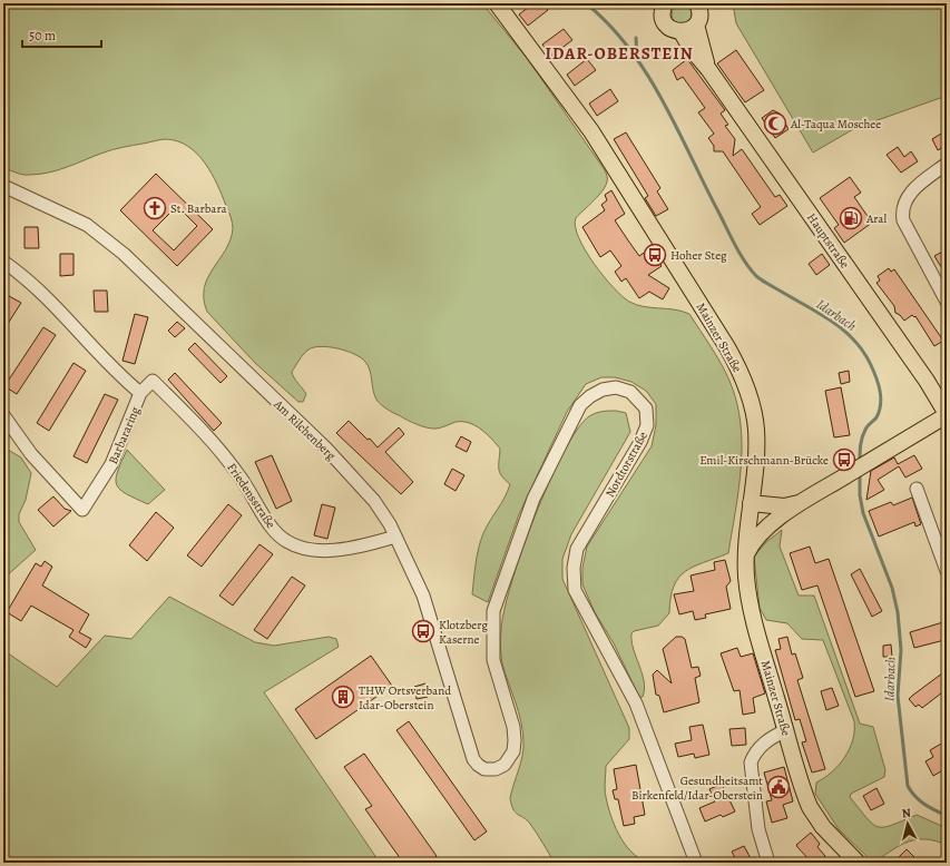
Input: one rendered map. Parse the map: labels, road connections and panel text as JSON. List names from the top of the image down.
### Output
{
  "streets": {
    "main road": ["Hauptstraße", "Mainzer Straße"],
    "street": [
      "Am Rilchenberg",
      "Barbararing",
      "Nordtorstraße",
      "Friedensstraße"
    ]
  },
  "crossings": [
    ["Am Rilchenberg", "Nordtorstraße"],
    ["Am Rilchenberg", "Friedensstraße"],
    ["Barbararing", "Friedensstraße"]
  ],
  "districts": ["IDAR-OBERSTEIN"],
  "water": ["Idarbach"],
  "places": {
    "mosque": ["Al-Taqua Moschee"],
    "church": ["St. Barbara"],
    "fuel station": ["Aral"],
    "bus stop": ["Hoher Steg", "Emil-Kirschmann-Brücke", "Klotzberg Kaserne"],
    "building": ["THW Ortsverband Idar-Oberstein"],
    "public building": ["Gesundheitsamt Birkenfeld/Idar-Oberstein"]
  },
  "scale_bar": "50 m",
  "north": "top"
}
